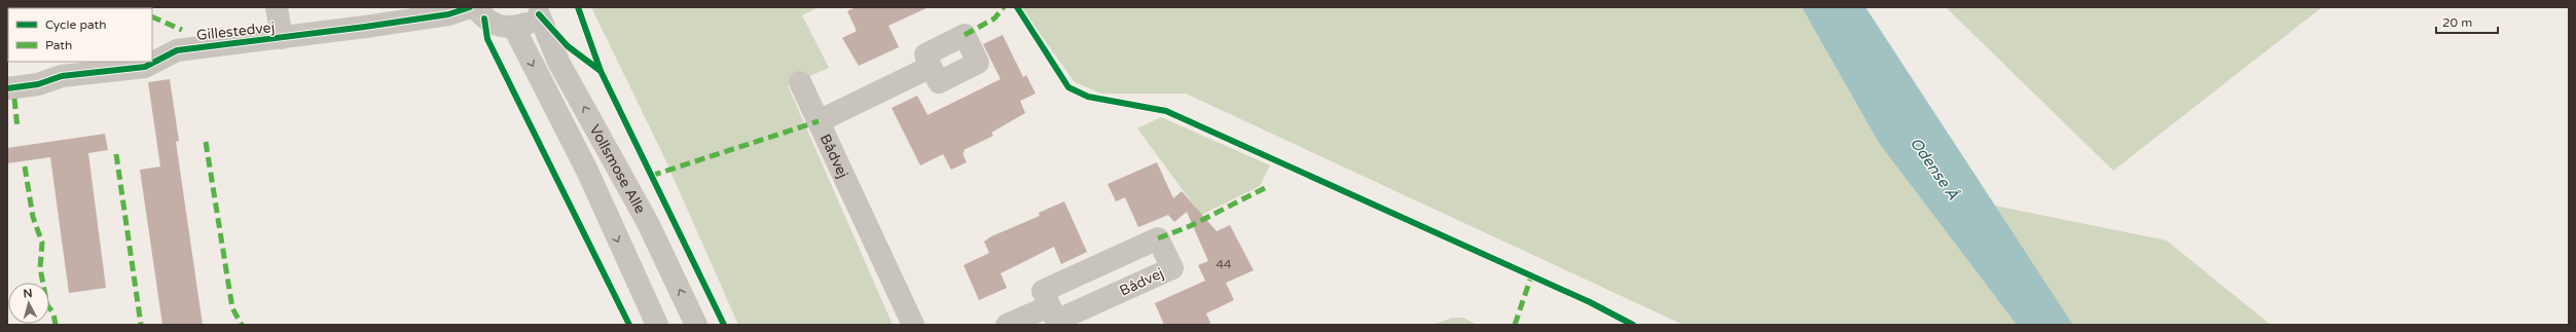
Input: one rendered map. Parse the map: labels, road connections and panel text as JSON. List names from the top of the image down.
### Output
{
  "streets": {
    "street": ["Gillestedvej", "Bådvej", "Vollsmose Alle"]
  },
  "water": ["Odense Å"],
  "house_numbers": ["44"],
  "legend": ["Cycle path", "Path"],
  "scale_bar": "20 m",
  "north": "top"
}
